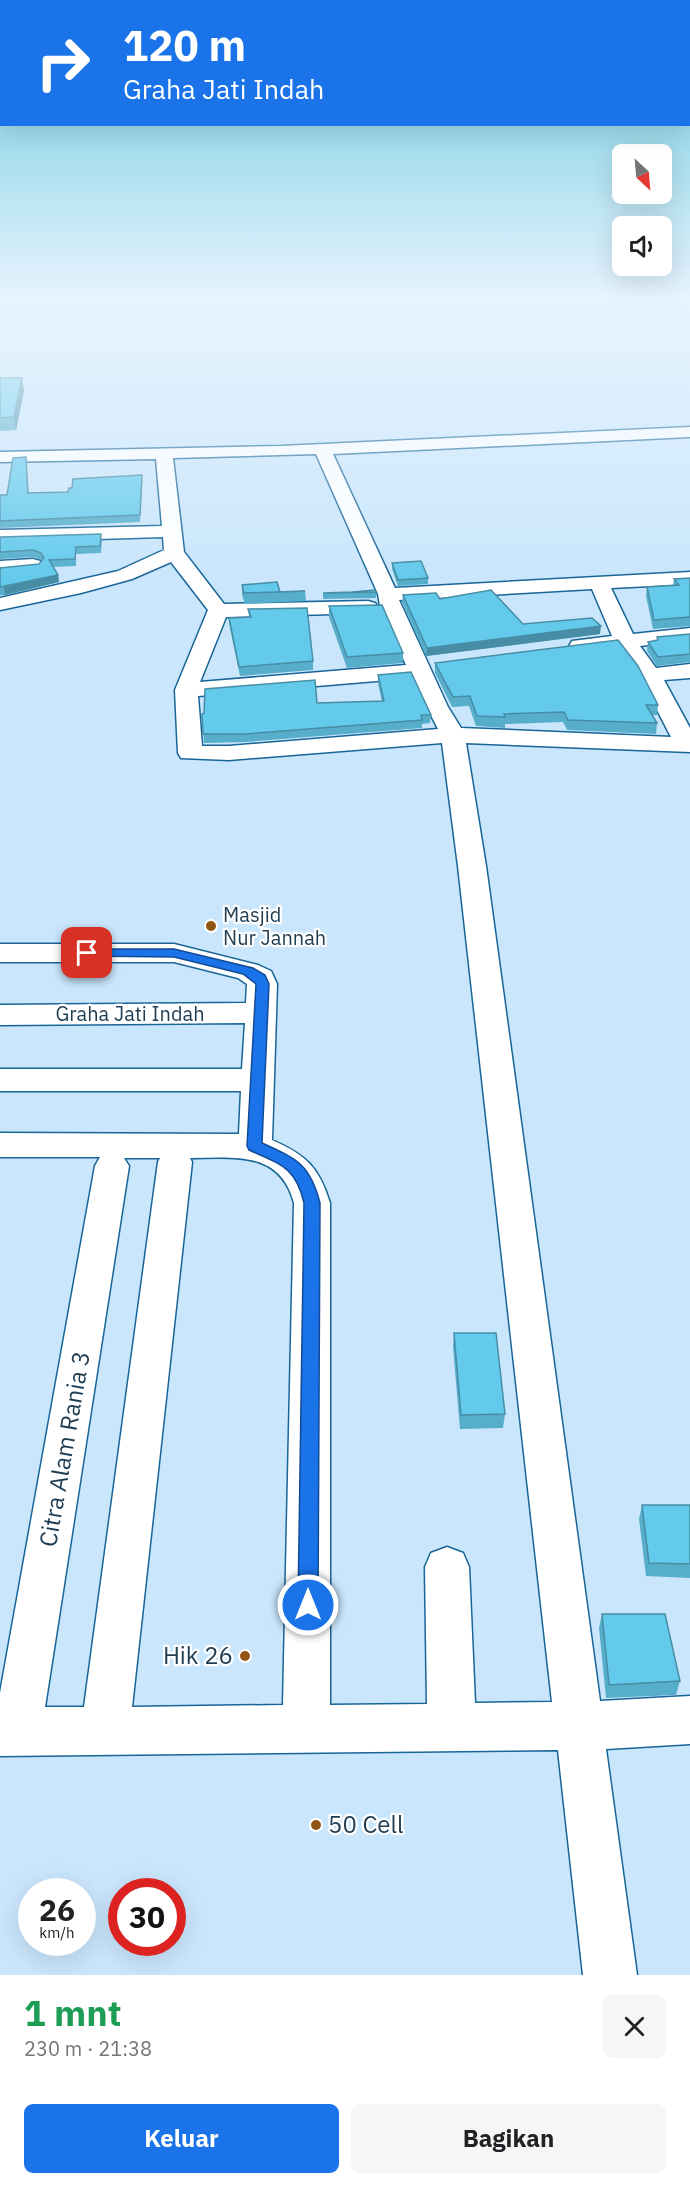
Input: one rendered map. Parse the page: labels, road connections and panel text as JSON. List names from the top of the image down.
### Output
{
  "streets": {
    "street": ["Graha Jati Indah", "Citra Alam Rania 3"]
  },
  "places": ["Masjid Nur Jannah", "Hik 26", "50 Cell"],
  "north": "bottom right",
  "page": {
    "turn": ["120 m", "Graha Jati Indah"],
    "speed": "26 km/h",
    "limit": "30",
    "heading": ["1 mnt", "230 m · 21:38"],
    "buttons": ["Keluar", "Bagikan"]
  }
}
